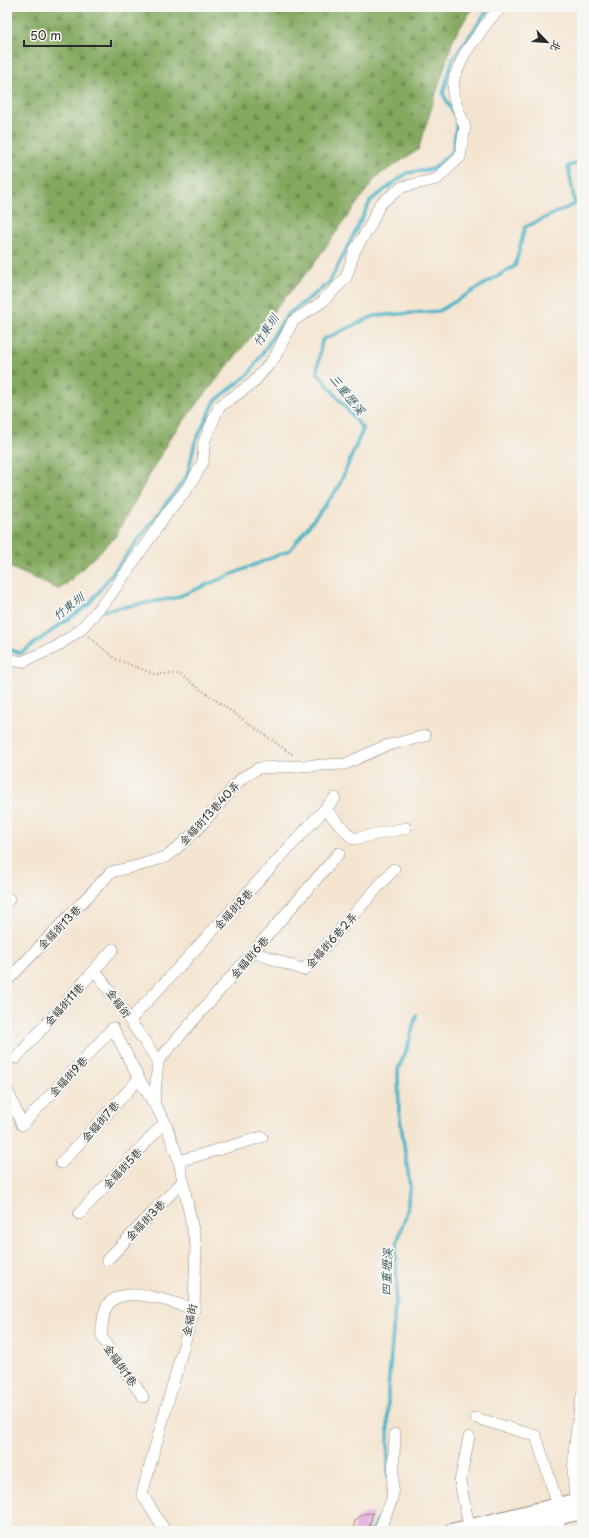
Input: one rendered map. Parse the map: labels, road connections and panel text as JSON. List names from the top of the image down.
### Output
{
  "streets": {
    "street": [
      "金福街13巷40弄",
      "金福街8巷",
      "金福街13巷",
      "金福街6巷2弄",
      "金福街6巷",
      "金福街",
      "金福街11巷",
      "金福街9巷",
      "金福街7巷",
      "金福街5巷",
      "金福街3巷",
      "金福街1巷"
    ]
  },
  "crossings": [
    ["金福街13巷40弄", "金福街13巷"],
    ["金福街8巷", "金福街"],
    ["金福街6巷2弄", "金福街6巷"],
    ["金福街6巷", "金福街"],
    ["金福街", "金福街11巷"],
    ["金福街", "金福街9巷"],
    ["金福街", "金福街7巷"],
    ["金福街", "金福街5巷"],
    ["金福街", "金福街3巷"],
    ["金福街", "金福街1巷"]
  ],
  "water": ["竹東圳", "三重歷溪", "四重壢溪"],
  "scale_bar": "50 m",
  "north": "bottom right"
}
